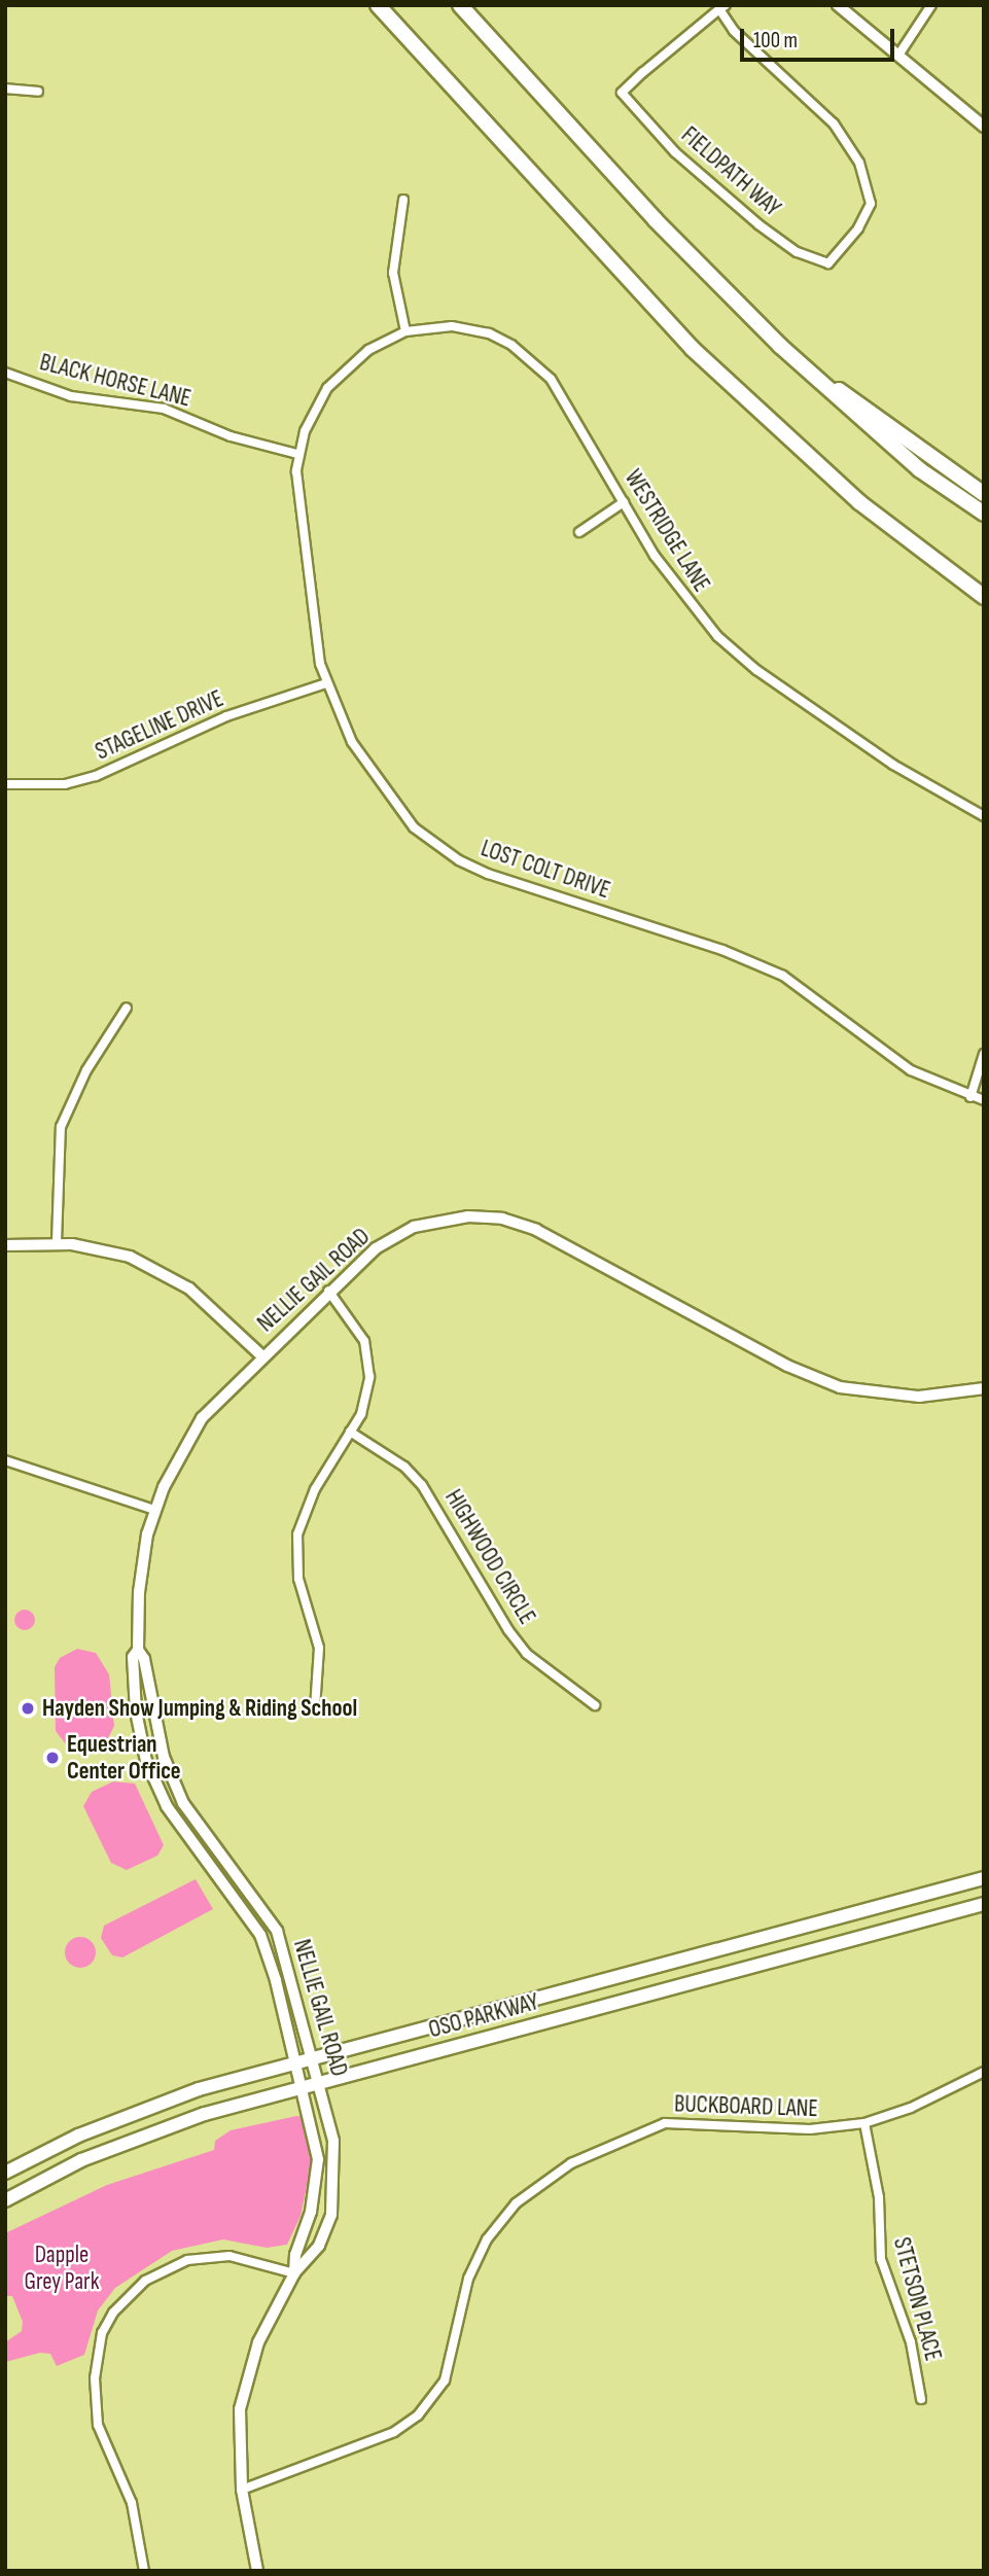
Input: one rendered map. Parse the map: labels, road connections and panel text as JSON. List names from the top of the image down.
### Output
{
  "streets": {
    "main road": ["OSO PARKWAY"],
    "street": [
      "FIELDPATH WAY",
      "BLACK HORSE LANE",
      "WESTRIDGE LANE",
      "STAGELINE DRIVE",
      "LOST COLT DRIVE",
      "NELLIE GAIL ROAD",
      "HIGHWOOD CIRCLE",
      "BUCKBOARD LANE",
      "STETSON PLACE"
    ]
  },
  "crossings": [
    ["BLACK HORSE LANE", "LOST COLT DRIVE"],
    ["WESTRIDGE LANE", "LOST COLT DRIVE"],
    ["STAGELINE DRIVE", "LOST COLT DRIVE"],
    ["NELLIE GAIL ROAD", "OSO PARKWAY"],
    ["NELLIE GAIL ROAD", "BUCKBOARD LANE"],
    ["BUCKBOARD LANE", "STETSON PLACE"]
  ],
  "parks": ["Dapple Grey Park"],
  "places": ["Hayden Show Jumping & Riding School", "Equestrian Center Office"],
  "scale_bar": "100 m"
}
